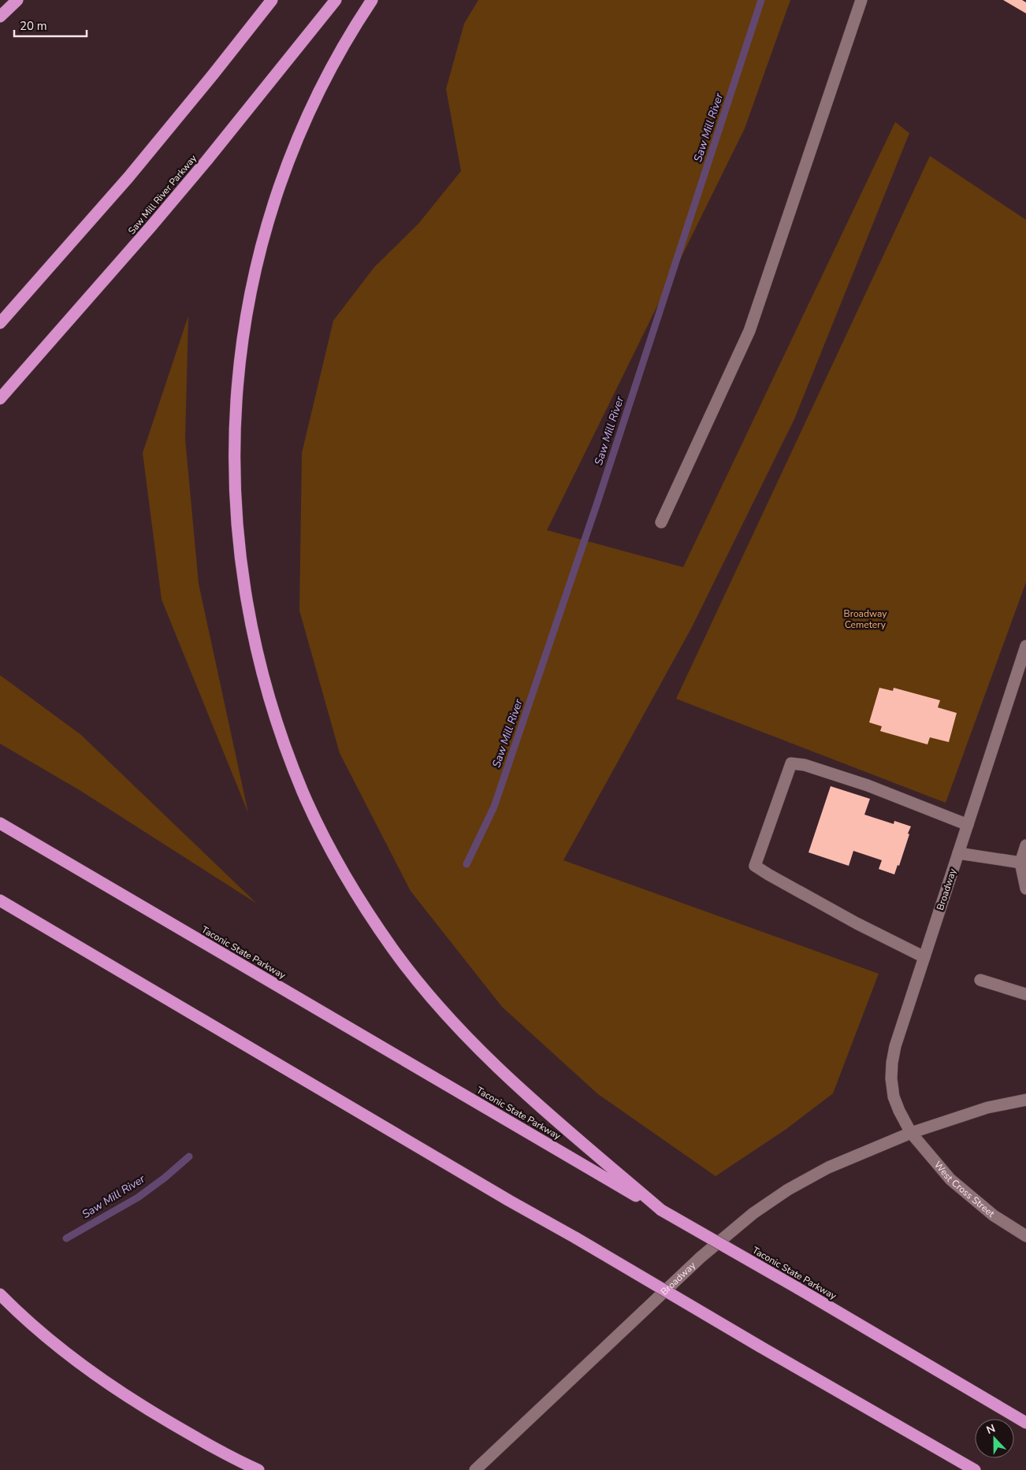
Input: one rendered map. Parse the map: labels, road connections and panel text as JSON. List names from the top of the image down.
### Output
{
  "streets": {
    "highway": ["Saw Mill River Parkway", "Taconic State Parkway"],
    "main road": ["Broadway", "West Cross Street"]
  },
  "crossings": [
    ["Broadway", "West Cross Street"]
  ],
  "water": ["Saw Mill River"],
  "parks": ["Broadway Cemetery"],
  "scale_bar": "20 m",
  "north": "top"
}
